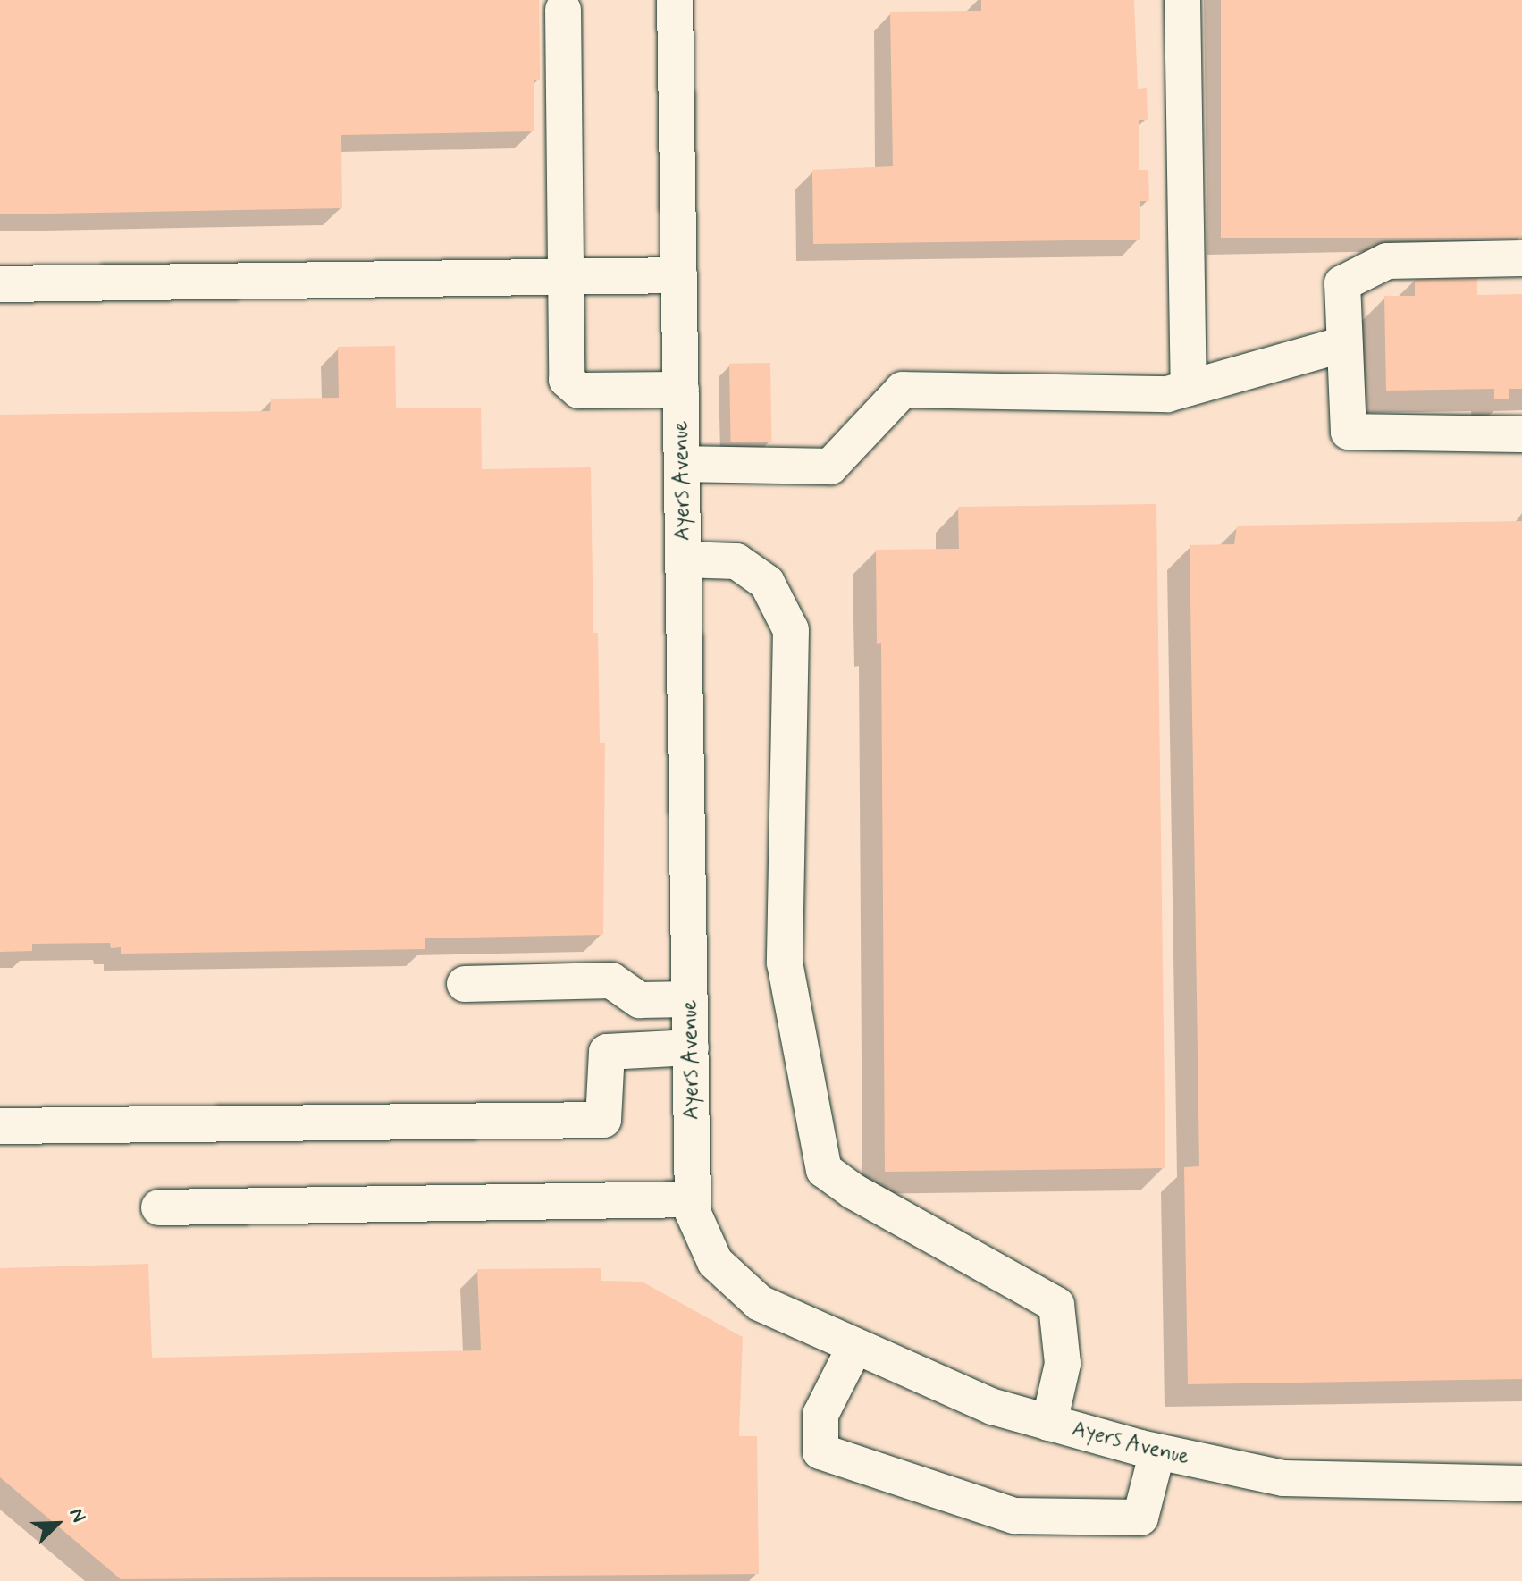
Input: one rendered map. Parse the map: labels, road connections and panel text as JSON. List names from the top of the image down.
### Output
{
  "streets": {
    "street": ["Ayers Avenue"]
  },
  "north": "top right"
}
